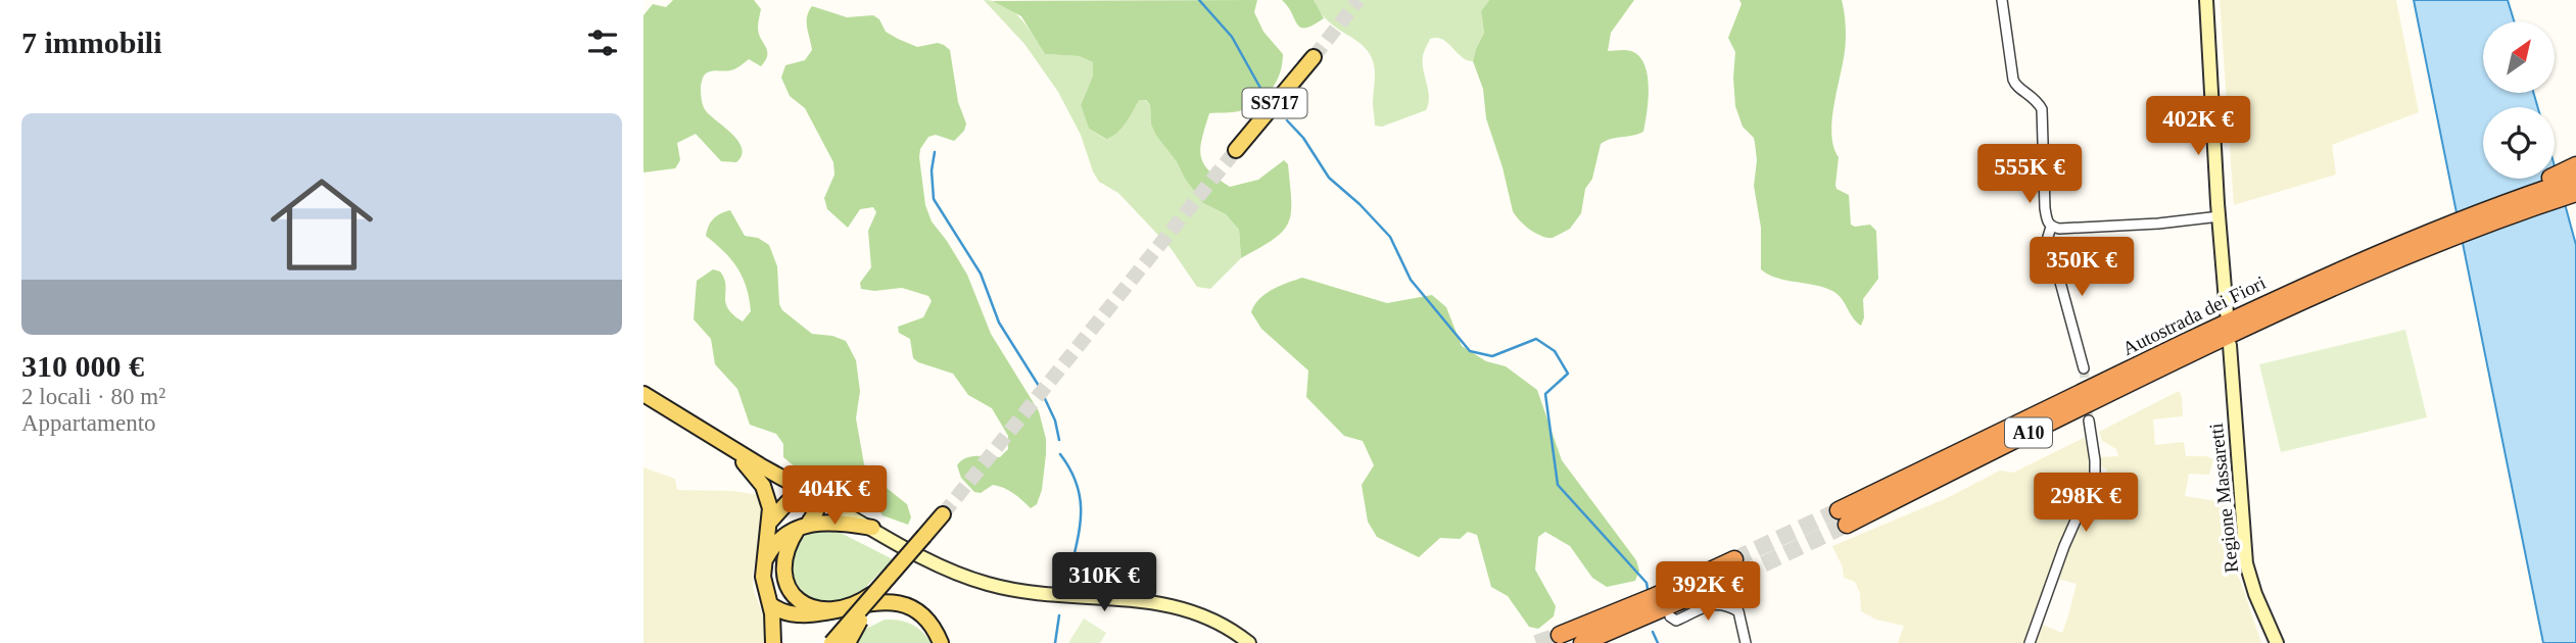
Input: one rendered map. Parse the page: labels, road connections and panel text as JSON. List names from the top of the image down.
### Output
{
  "streets": {
    "highway": ["Autostrada dei Fiori", "A10"],
    "main road": ["SS717"],
    "street": ["Regione Massaretti"]
  },
  "north": "top right",
  "page": {
    "heading": "7 immobili",
    "list": [
      {
        "name": "310 000 €",
        "note": "2 locali · 80 m² · Appartamento"
      }
    ],
    "price": [
      "402K €",
      "555K €",
      "350K €",
      "404K €",
      "298K €",
      "310K €",
      "392K €"
    ]
  }
}
